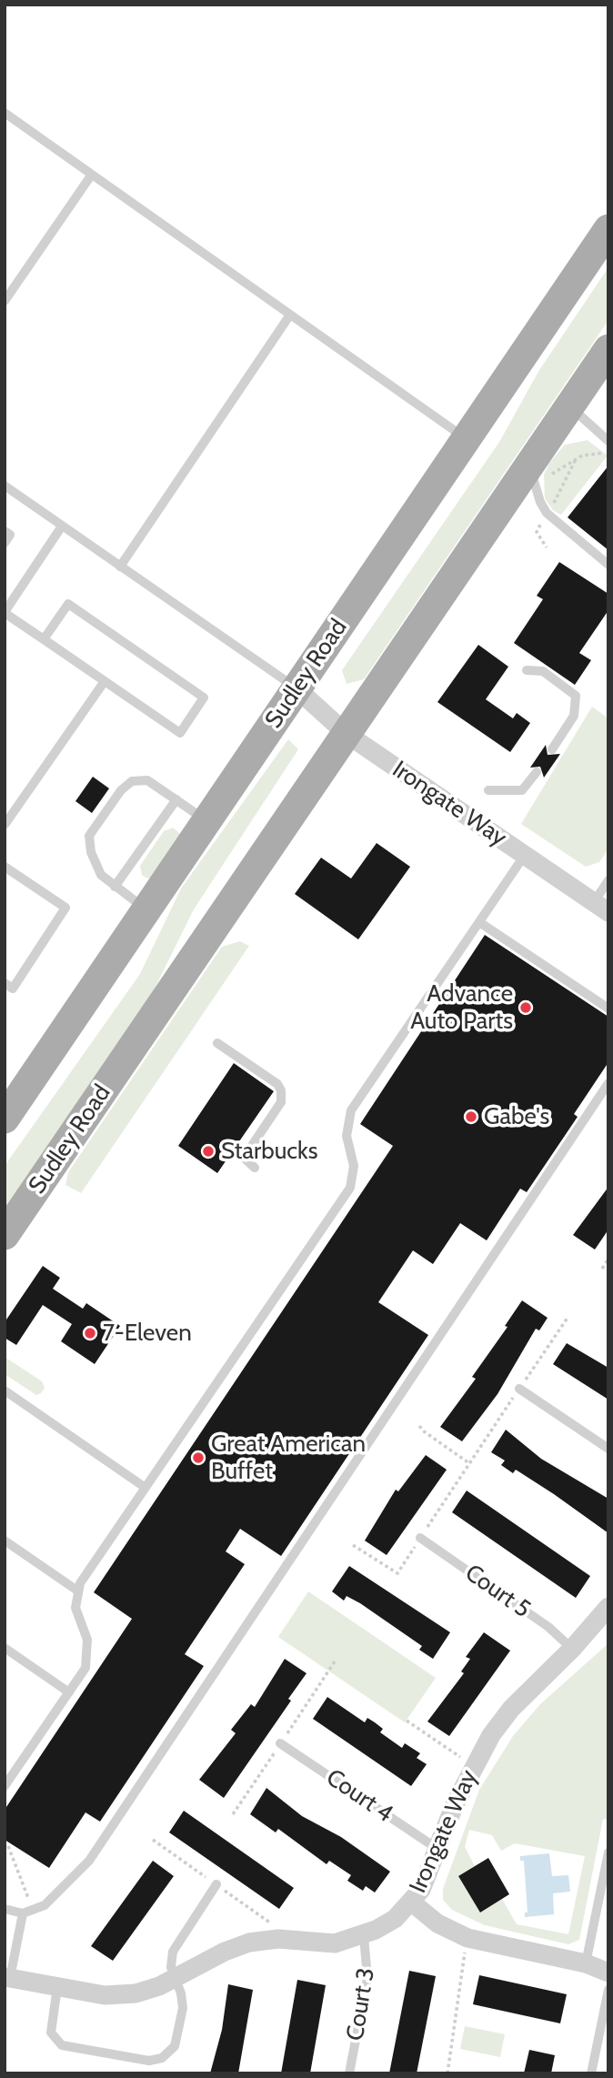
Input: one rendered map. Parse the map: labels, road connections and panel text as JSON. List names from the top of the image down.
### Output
{
  "streets": {
    "main road": ["Sudley Road"],
    "street": ["Irongate Way"],
    "lane": ["Court 5", "Court 4", "Court 3"]
  },
  "crossings": [
    ["Sudley Road", "Irongate Way"],
    ["Irongate Way", "Court 5"],
    ["Irongate Way", "Court 4"],
    ["Irongate Way", "Court 3"]
  ],
  "places": [
    "Advance Auto Parts",
    "Gabe's",
    "Starbucks",
    "7-Eleven",
    "Great American Buffet"
  ]
}
